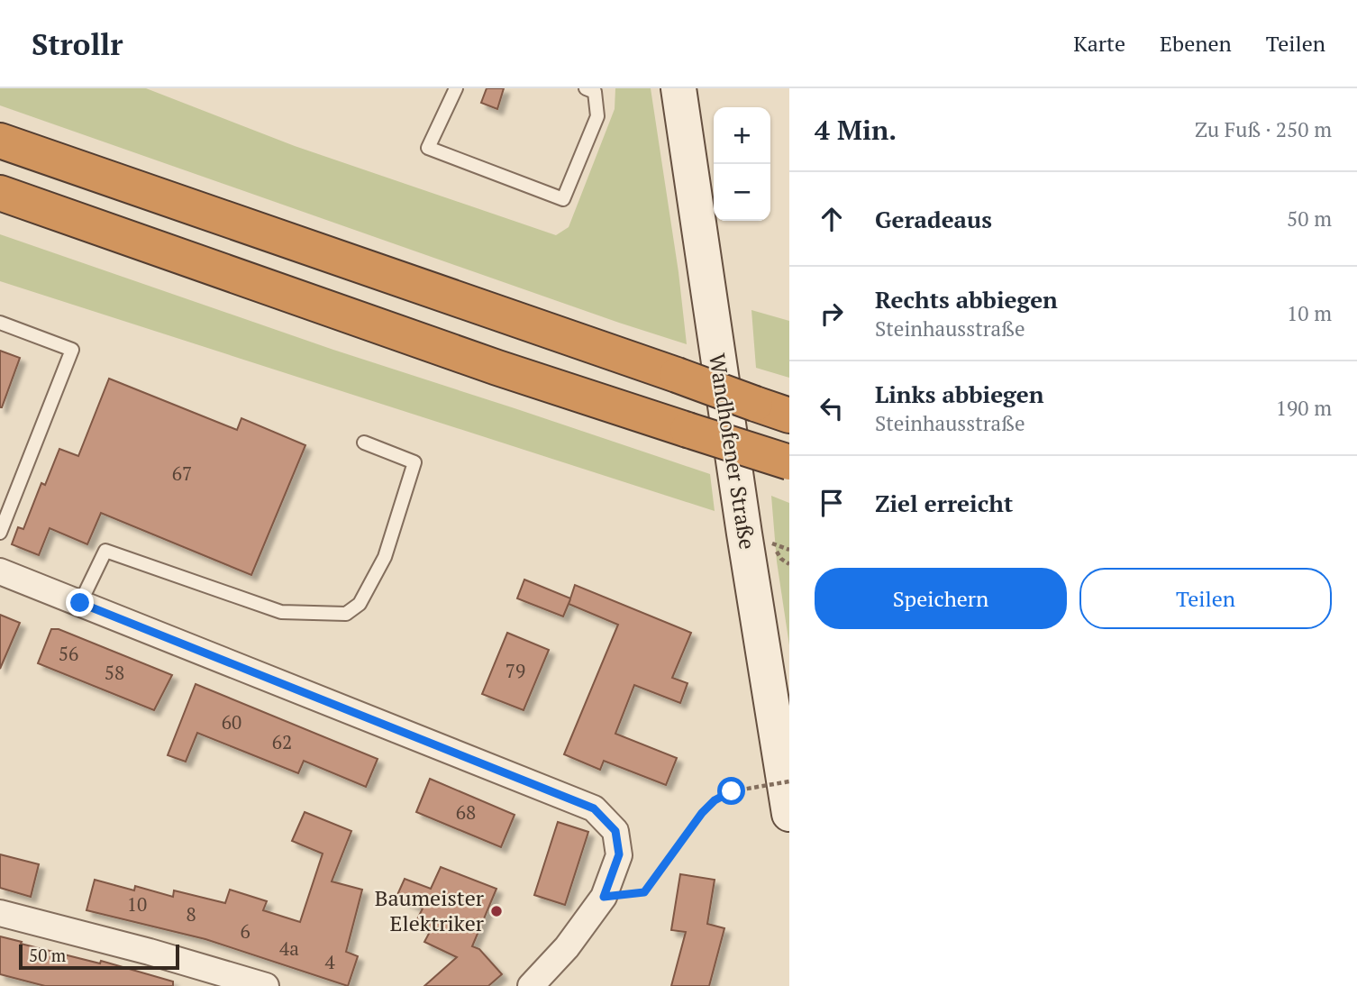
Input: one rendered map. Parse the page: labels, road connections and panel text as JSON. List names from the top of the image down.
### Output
{
  "streets": {
    "main road": ["Wandhofener Straße"]
  },
  "places": ["Baumeister Elektriker"],
  "house_numbers": [
    "67",
    "56",
    "79",
    "58",
    "60",
    "62",
    "68",
    "10",
    "8",
    "6",
    "4a",
    "4"
  ],
  "scale_bar": "50 m",
  "page": {
    "header": "Strollr",
    "nav": ["Karte", "Ebenen", "Teilen"],
    "heading": ["4 Min.", "Zu Fuß · 250 m"],
    "map_buttons": ["+", "−"],
    "list": [
      ["Geradeaus", "50 m"],
      ["Rechts abbiegen", "Steinhausstraße", "10 m"],
      ["Links abbiegen", "Steinhausstraße", "190 m"],
      "Ziel erreicht"
    ],
    "buttons": ["Speichern", "Teilen"],
    "scale": "50 m"
  }
}
